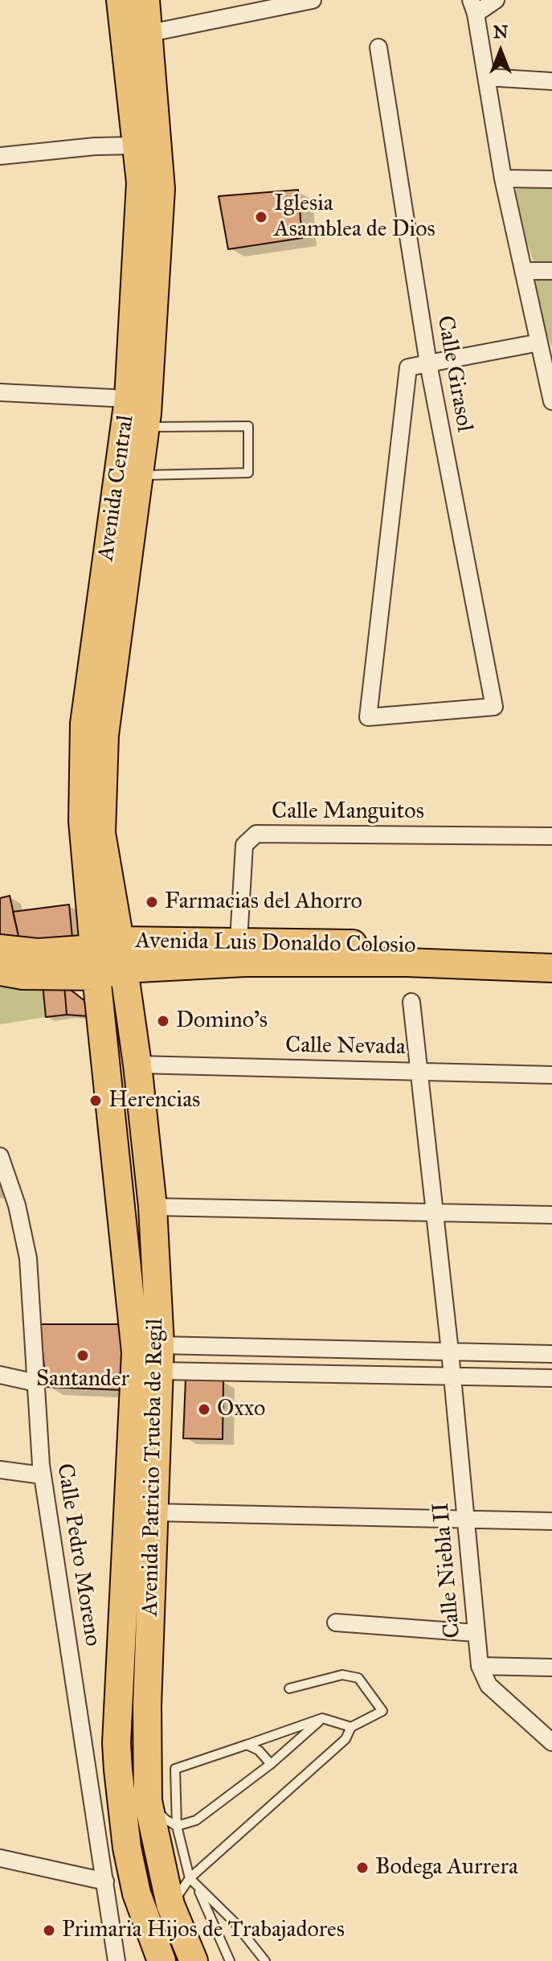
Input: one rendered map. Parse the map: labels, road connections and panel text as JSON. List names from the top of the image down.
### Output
{
  "streets": {
    "main road": ["Avenida Central", "Avenida Luis Donaldo Colosio", "Avenida Patricio Trueba de Regil"],
    "street": [
      "Calle Girasol",
      "Calle Manguitos",
      "Calle Nevada",
      "Calle Pedro Moreno",
      "Calle Niebla II"
    ]
  },
  "crossings": [
    ["Avenida Central", "Avenida Luis Donaldo Colosio"],
    ["Avenida Central", "Avenida Patricio Trueba de Regil"],
    ["Calle Manguitos", "Avenida Luis Donaldo Colosio"],
    ["Calle Nevada", "Avenida Patricio Trueba de Regil"],
    ["Calle Nevada", "Calle Niebla II"],
    ["Avenida Patricio Trueba de Regil", "Calle Pedro Moreno"]
  ],
  "places": [
    "Iglesia Asamblea de Dios",
    "Farmacias del Ahorro",
    "Domino's",
    "Herencias",
    "Santander",
    "Oxxo",
    "Bodega Aurrera",
    "Primaria Hijos de Trabajadores"
  ],
  "north": "top"
}
